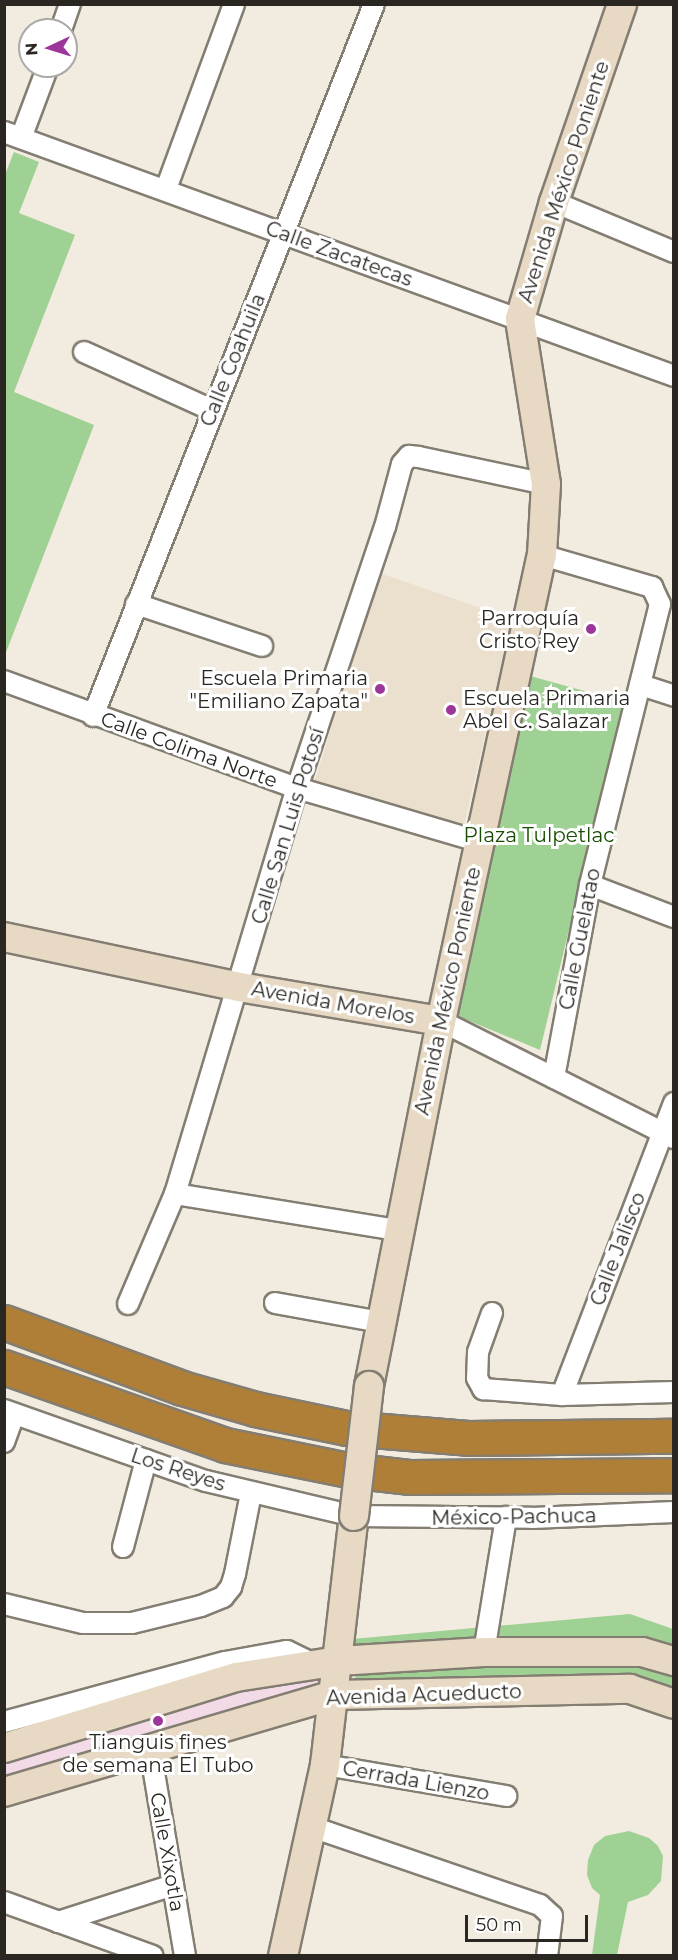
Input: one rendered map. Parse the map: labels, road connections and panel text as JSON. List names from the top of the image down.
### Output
{
  "streets": {
    "street": [
      "Avenida México Poniente",
      "Calle Zacatecas",
      "Calle Coahuila",
      "Calle Colima Norte",
      "Calle San Luis Potosí",
      "Calle Guelatao",
      "Avenida Morelos",
      "Calle Jalisco",
      "Los Reyes",
      "México-Pachuca",
      "Avenida Acueducto",
      "Cerrada Lienzo",
      "Calle Xixotla"
    ]
  },
  "crossings": [
    ["Avenida México Poniente", "Calle Zacatecas"],
    ["Avenida México Poniente", "Calle Colima Norte"],
    ["Avenida México Poniente", "Calle San Luis Potosí"],
    ["Avenida México Poniente", "Calle Guelatao"],
    ["Avenida México Poniente", "Avenida Morelos"],
    ["Avenida México Poniente", "Los Reyes"],
    ["Avenida México Poniente", "México-Pachuca"],
    ["Avenida México Poniente", "Avenida Acueducto"],
    ["Avenida México Poniente", "Cerrada Lienzo"],
    ["Calle Zacatecas", "Calle Coahuila"],
    ["Calle Coahuila", "Calle Colima Norte"],
    ["Calle Colima Norte", "Calle San Luis Potosí"],
    ["Calle San Luis Potosí", "Avenida Morelos"],
    ["Calle Guelatao", "Avenida Morelos"],
    ["Avenida Morelos", "Calle Jalisco"],
    ["Los Reyes", "México-Pachuca"],
    ["Avenida Acueducto", "Calle Xixotla"]
  ],
  "parks": ["Plaza Tulpetlac"],
  "places": [
    "Parroquía Cristo Rey",
    "Escuela Primaria \"Emiliano Zapata\"",
    "Escuela Primaria Abel C. Salazar",
    "Tianguis fines de semana El Tubo"
  ],
  "scale_bar": "50 m",
  "north": "left"
}
